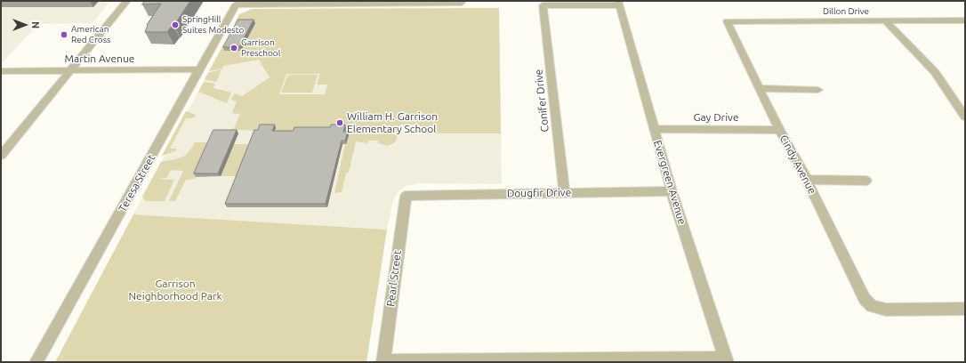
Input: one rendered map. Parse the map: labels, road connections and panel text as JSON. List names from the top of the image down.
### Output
{
  "streets": {
    "street": [
      "Dillon Drive",
      "Martin Avenue",
      "Conifer Drive",
      "Gay Drive",
      "Cindy Avenue",
      "Evergreen Avenue",
      "Teresa Street",
      "Dougfir Drive",
      "Pearl Street"
    ]
  },
  "crossings": [
    ["Dillon Drive", "Cindy Avenue"],
    ["Martin Avenue", "Teresa Street"],
    ["Conifer Drive", "Evergreen Avenue"],
    ["Conifer Drive", "Dougfir Drive"],
    ["Gay Drive", "Cindy Avenue"],
    ["Gay Drive", "Evergreen Avenue"],
    ["Evergreen Avenue", "Dougfir Drive"],
    ["Dougfir Drive", "Pearl Street"]
  ],
  "parks": ["Garrison Neighborhood Park"],
  "places": [
    "SpringHill Suites Modesto",
    "American Red Cross",
    "Garrison Preschool",
    "William H. Garrison Elementary School"
  ],
  "north": "right"
}
